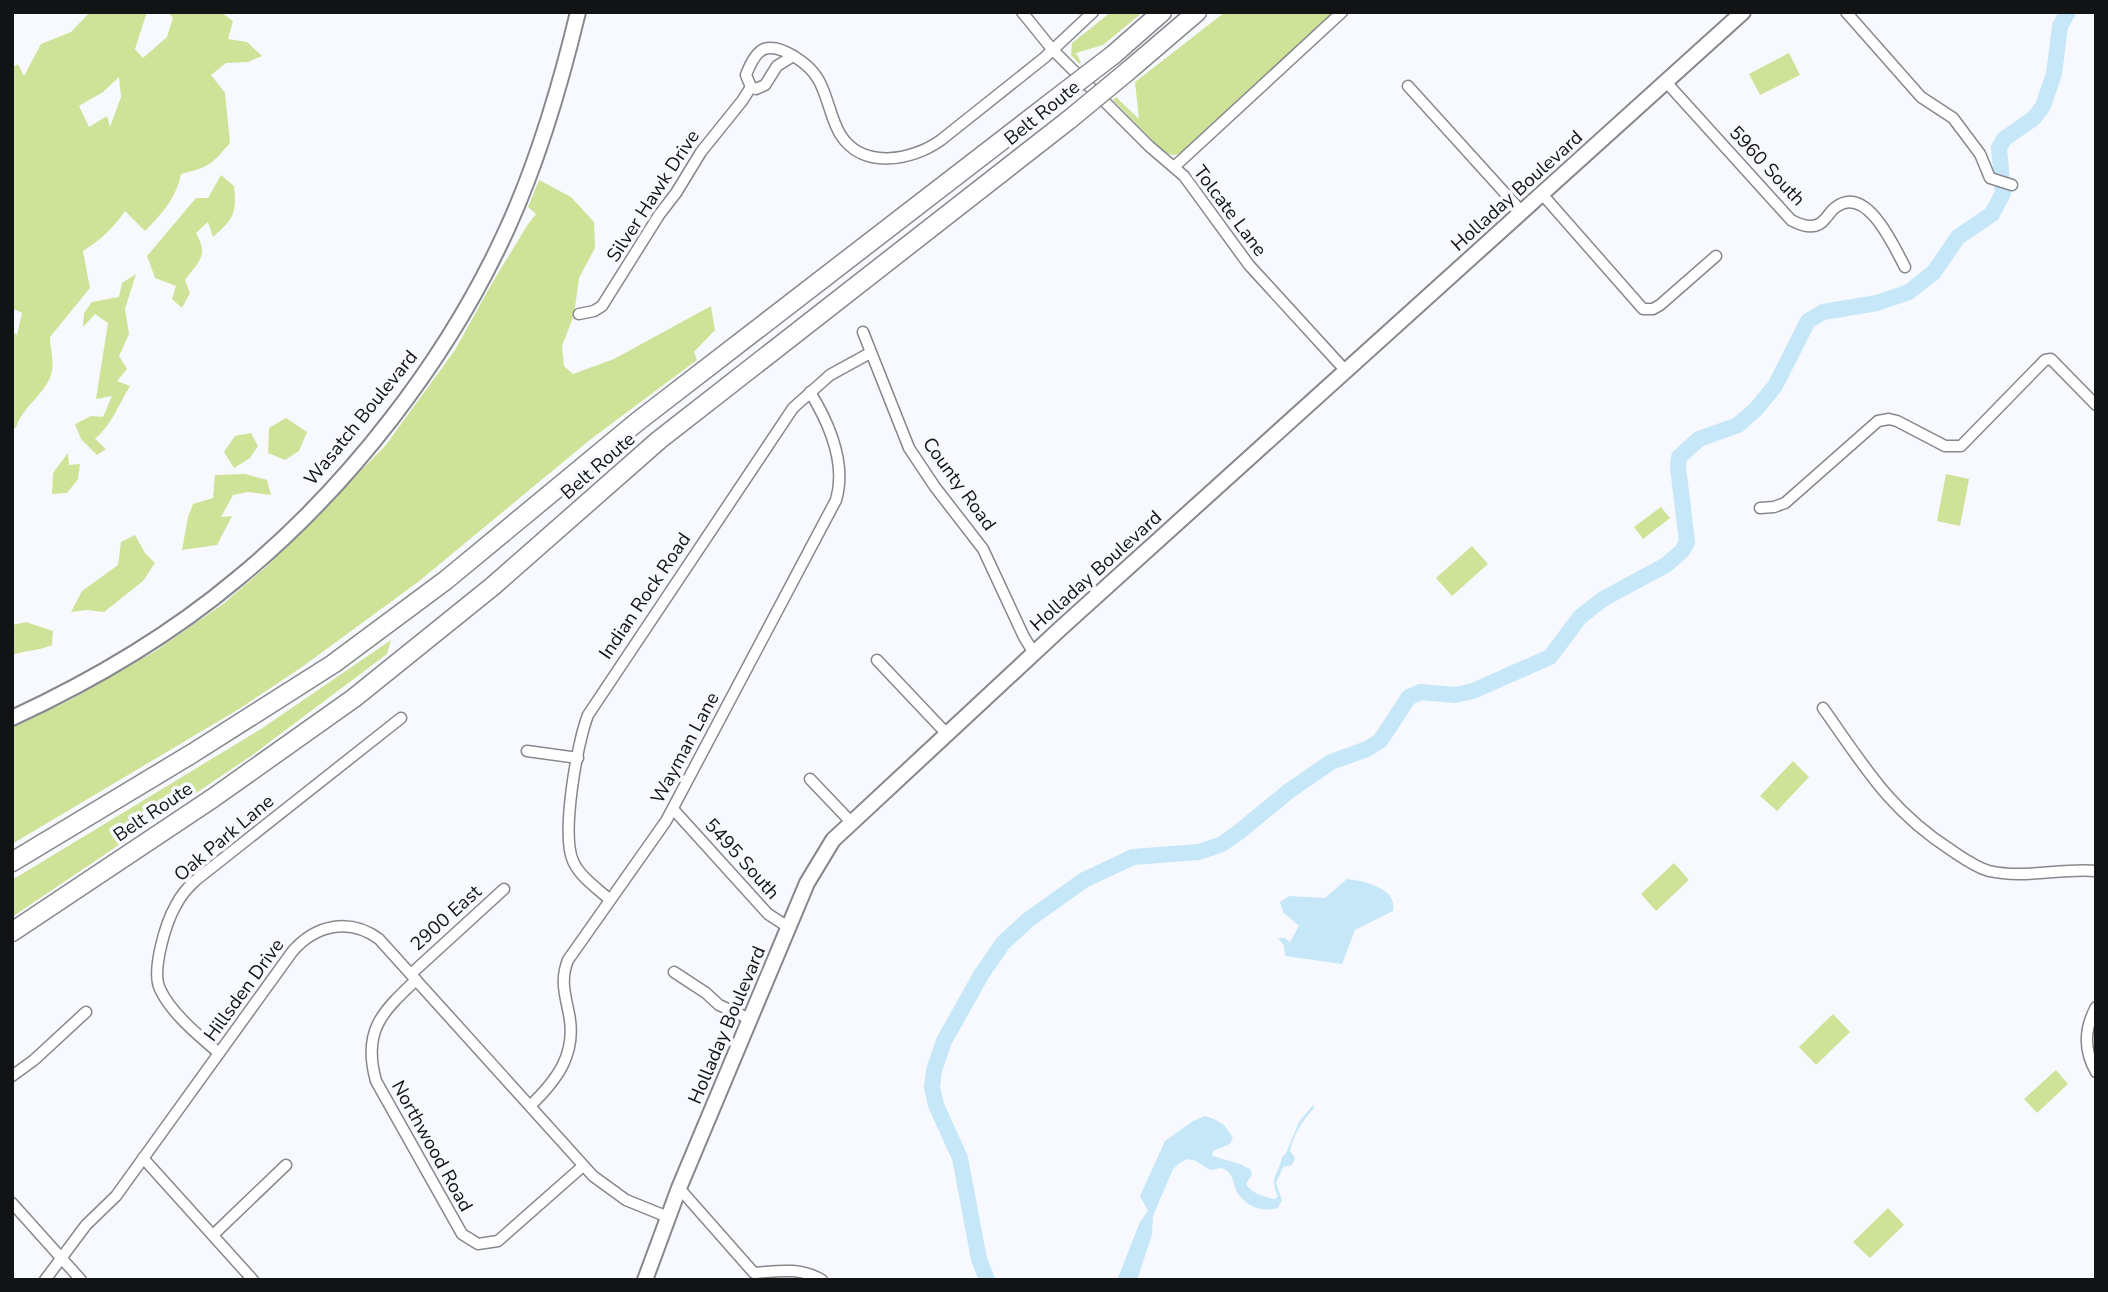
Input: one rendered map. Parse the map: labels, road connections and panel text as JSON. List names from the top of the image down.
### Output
{
  "streets": {
    "highway": ["Belt Route"],
    "main road": ["Holladay Boulevard", "Wasatch Boulevard"],
    "street": [
      "5960 South",
      "Silver Hawk Drive",
      "Tolcate Lane",
      "County Road",
      "Indian Rock Road",
      "Wayman Lane",
      "Oak Park Lane",
      "5495 South",
      "2900 East",
      "Hillsden Drive",
      "Northwood Road"
    ]
  },
  "crossings": [
    ["5960 South", "Holladay Boulevard"],
    ["Holladay Boulevard", "Tolcate Lane"],
    ["Holladay Boulevard", "County Road"],
    ["Holladay Boulevard", "5495 South"],
    ["Holladay Boulevard", "Hillsden Drive"],
    ["County Road", "Indian Rock Road"],
    ["Indian Rock Road", "Wayman Lane"],
    ["Wayman Lane", "5495 South"],
    ["Wayman Lane", "Hillsden Drive"],
    ["Oak Park Lane", "Hillsden Drive"],
    ["2900 East", "Hillsden Drive"],
    ["2900 East", "Northwood Road"],
    ["Hillsden Drive", "Northwood Road"]
  ]
}
